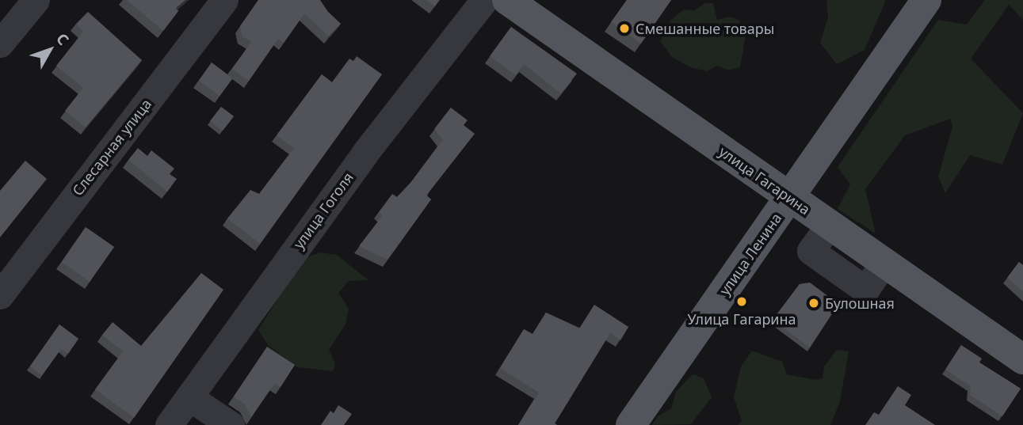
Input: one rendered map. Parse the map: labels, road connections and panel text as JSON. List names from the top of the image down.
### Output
{
  "streets": {
    "main road": ["улица Гагарина", "улица Ленина"],
    "street": ["Слесарная улица", "улица Гоголя"]
  },
  "crossings": [
    ["улица Гагарина", "улица Ленина"]
  ],
  "places": ["Смешанные товары", "Улица Гагарина", "Булошная"],
  "north": "top right"
}
